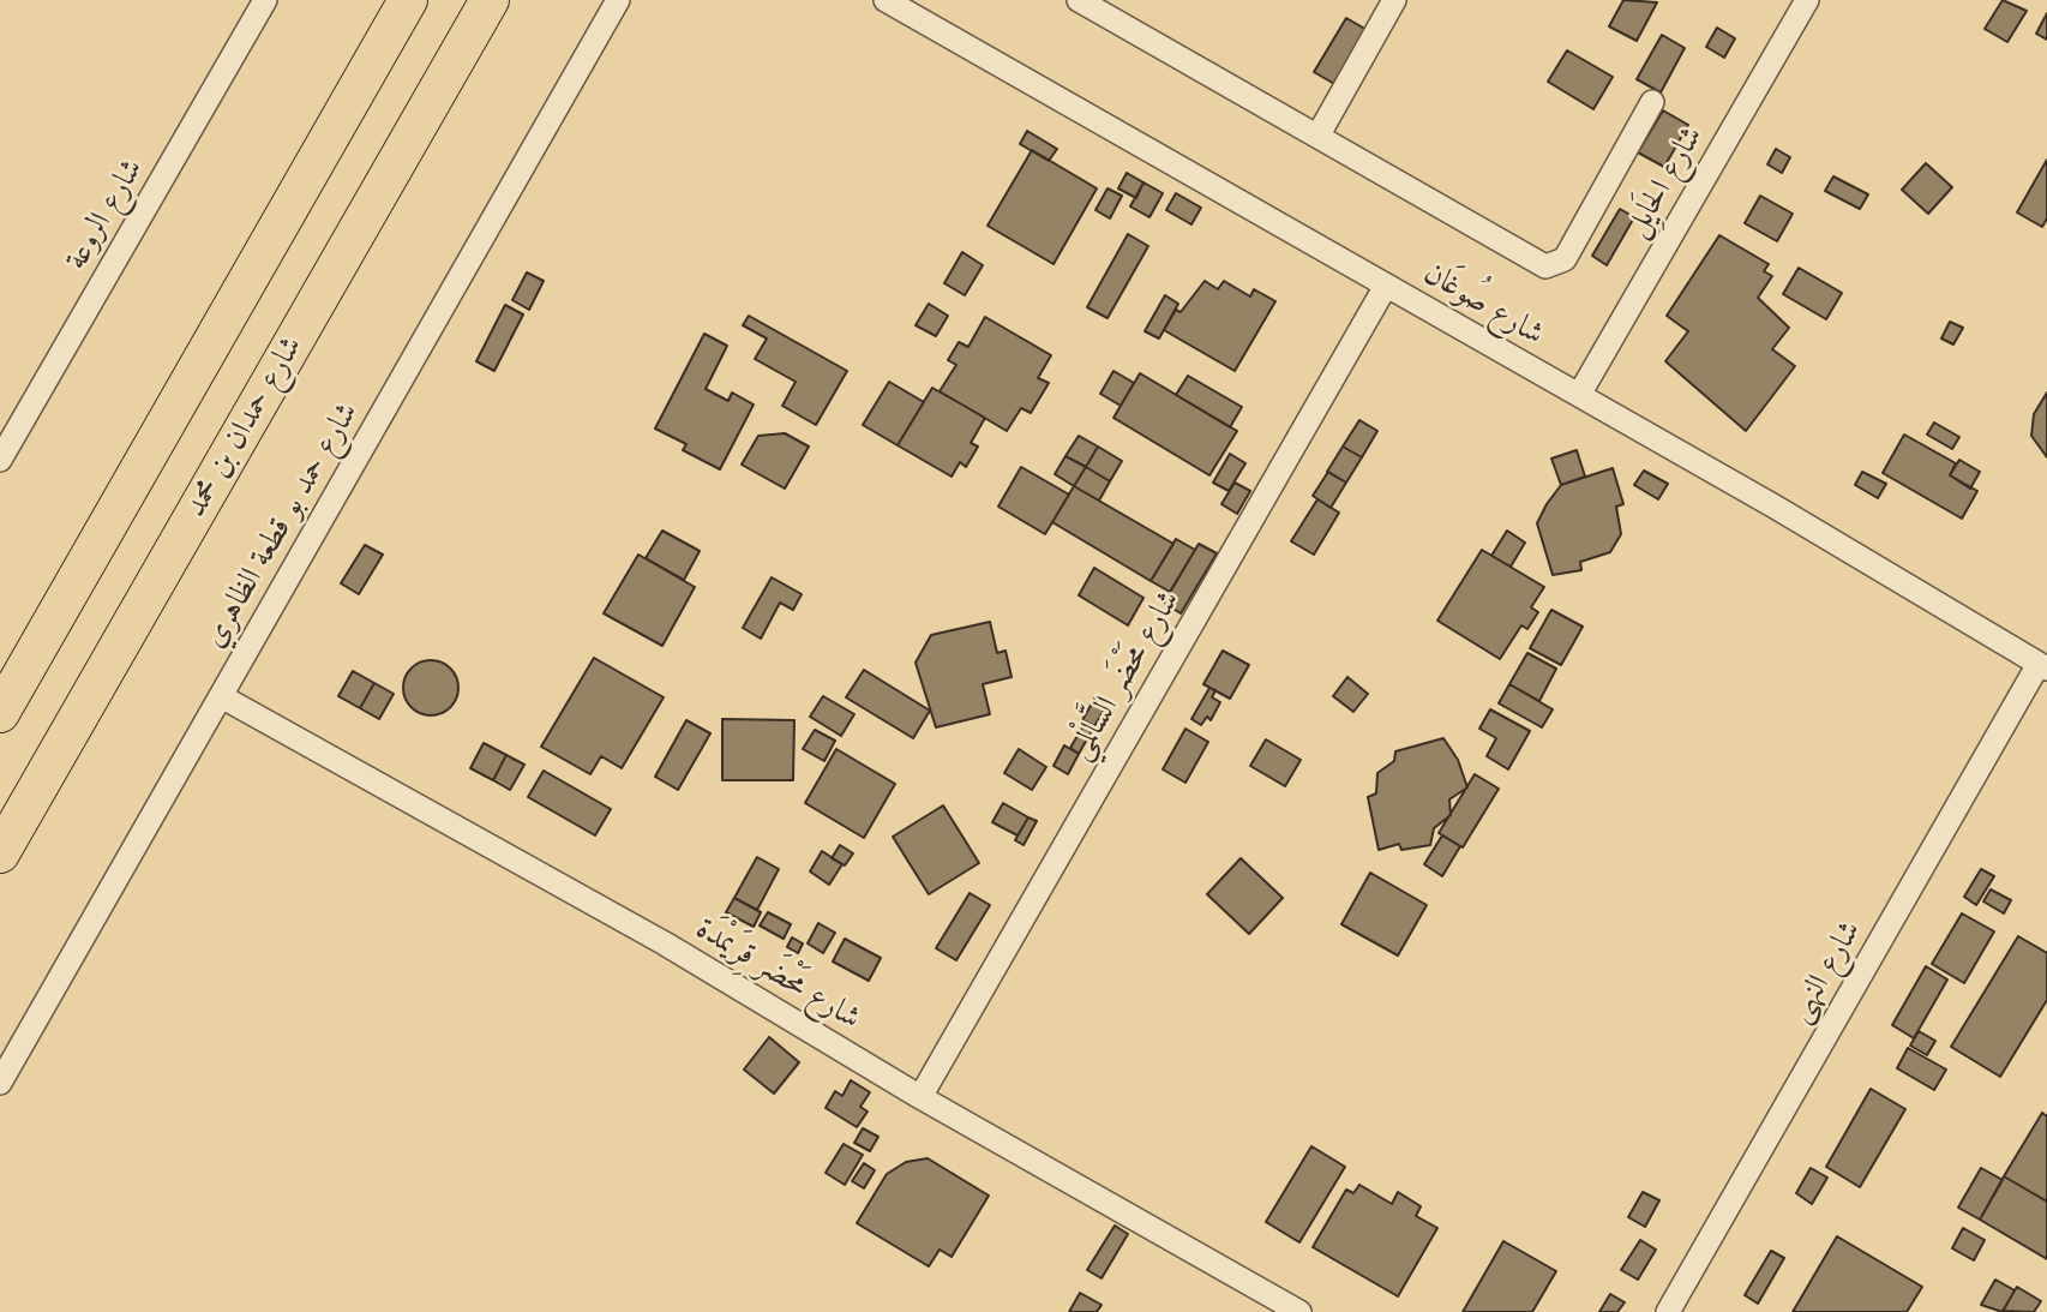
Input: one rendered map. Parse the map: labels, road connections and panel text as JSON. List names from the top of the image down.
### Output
{
  "streets": {
    "main road": ["شارع حمدان بن محمد"],
    "street": [
      "شارع الحَايِل",
      "شارع الروعة",
      "شارع صُوغَان",
      "شارع حمد بو قطعة الظاهري",
      "شارع مَحْضَر السَّالْمي",
      "شارع النهى",
      "شارع مَحْضَر قِرَيمْدَة"
    ]
  },
  "crossings": [
    ["شارع الحَايِل", "شارع صُوغَان"],
    ["شارع صُوغَان", "شارع مَحْضَر السَّالْمي"],
    ["شارع صُوغَان", "شارع النهى"],
    ["شارع حمد بو قطعة الظاهري", "شارع مَحْضَر قِرَيمْدَة"],
    ["شارع مَحْضَر السَّالْمي", "شارع مَحْضَر قِرَيمْدَة"]
  ]
}
